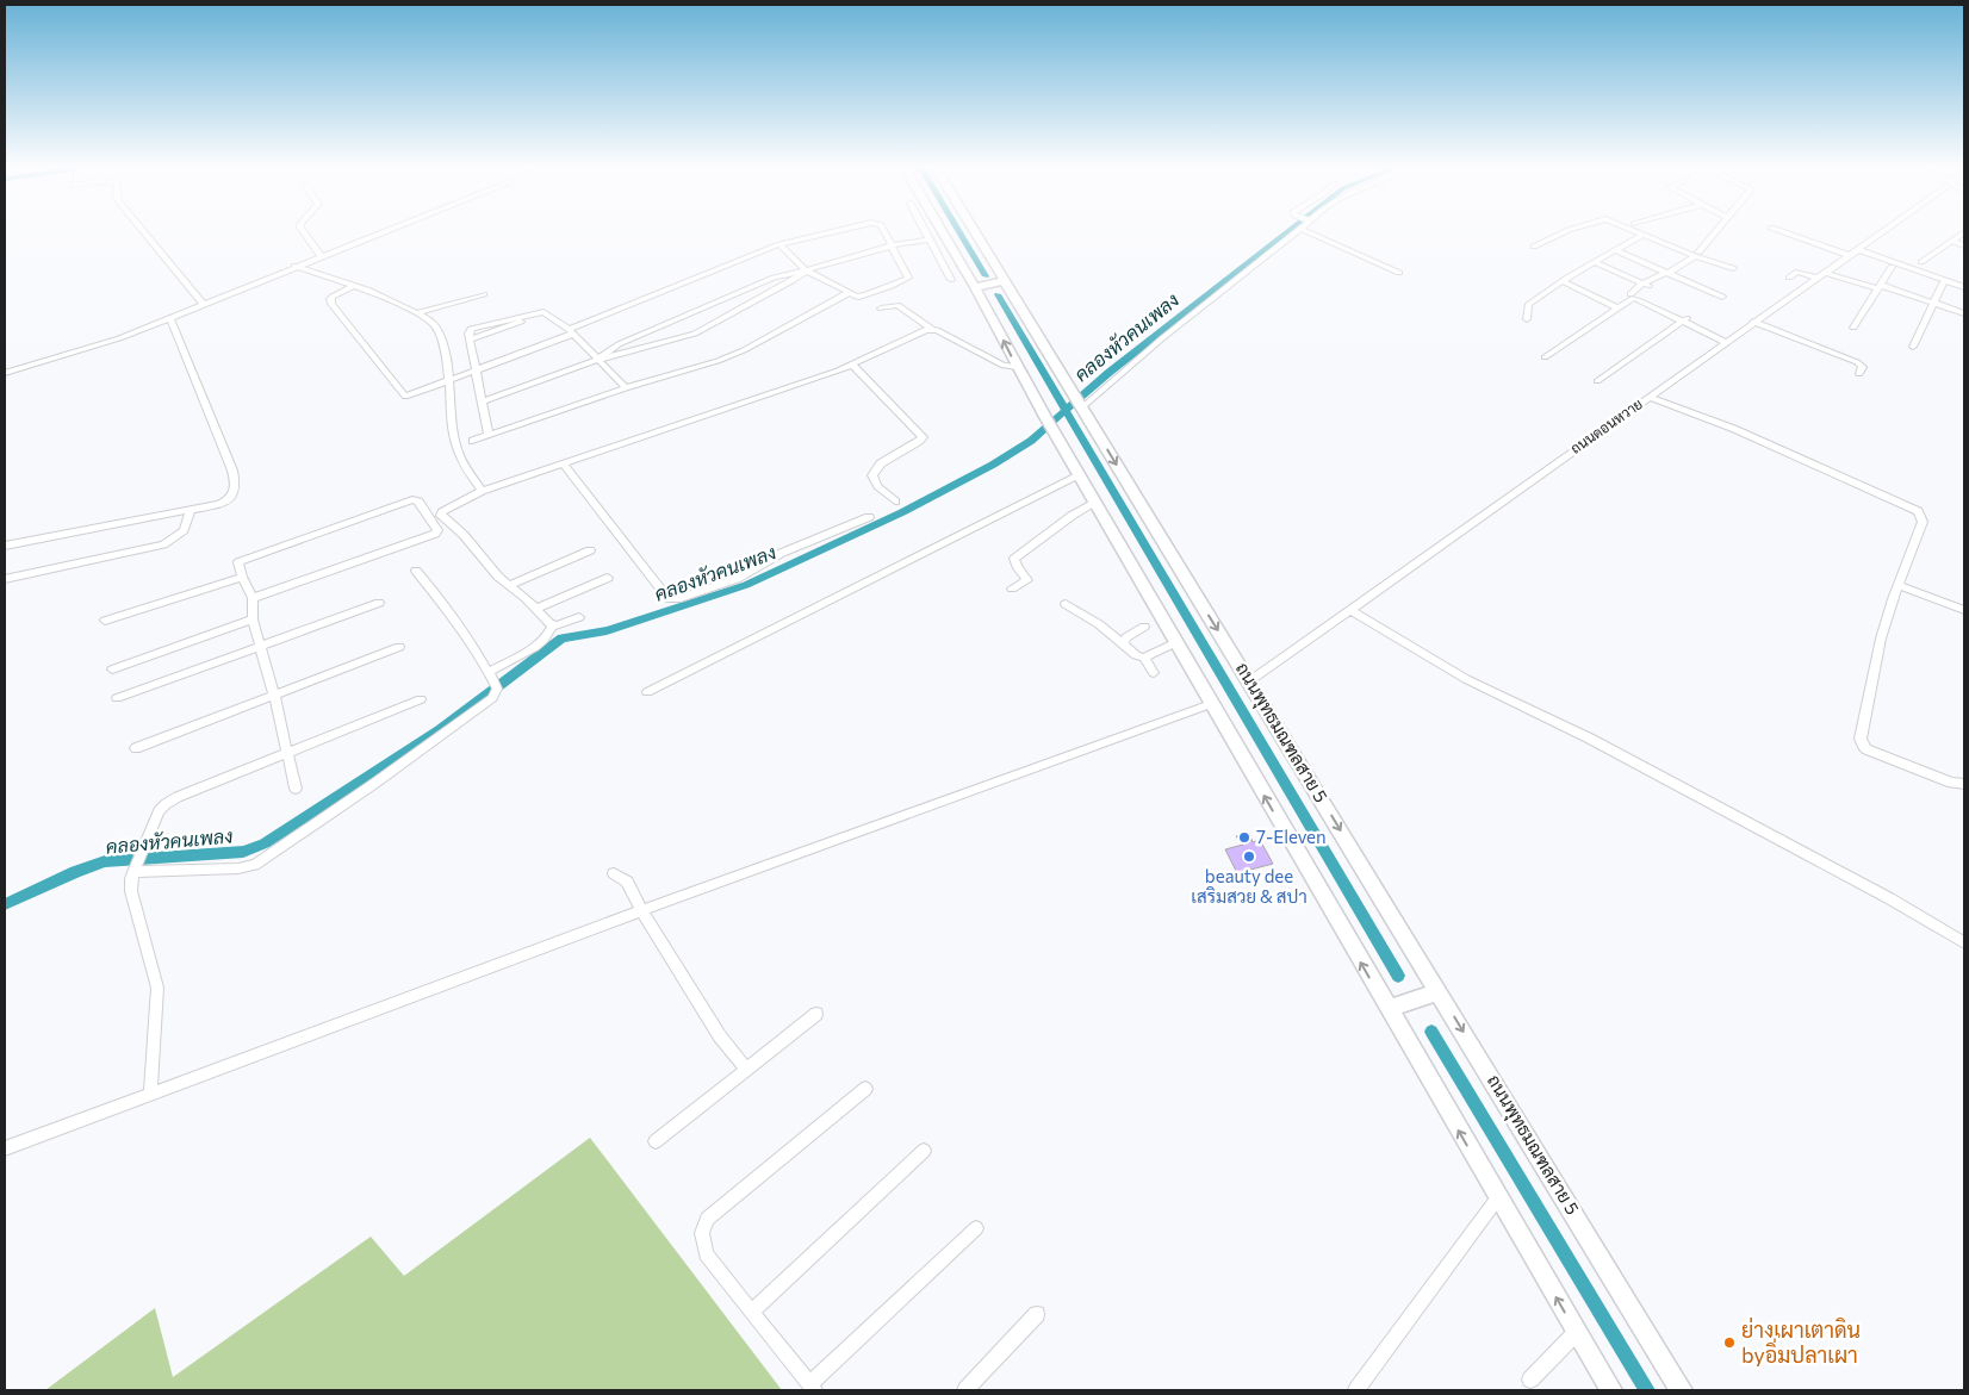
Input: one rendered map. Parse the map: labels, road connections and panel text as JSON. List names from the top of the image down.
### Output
{
  "streets": {
    "main road": ["ถนนพุทธมณฑลสาย 5"],
    "street": ["ถนนดอนหวาย"]
  },
  "crossings": [
    ["ถนนดอนหวาย", "ถนนพุทธมณฑลสาย 5"]
  ],
  "water": ["คลองหัวคนเพลง"],
  "places": ["7-Eleven", "beauty dee เสริมสวย & สปา", "ย่างเผาเตาดิน byอิ่มปลาเผา"]
}
